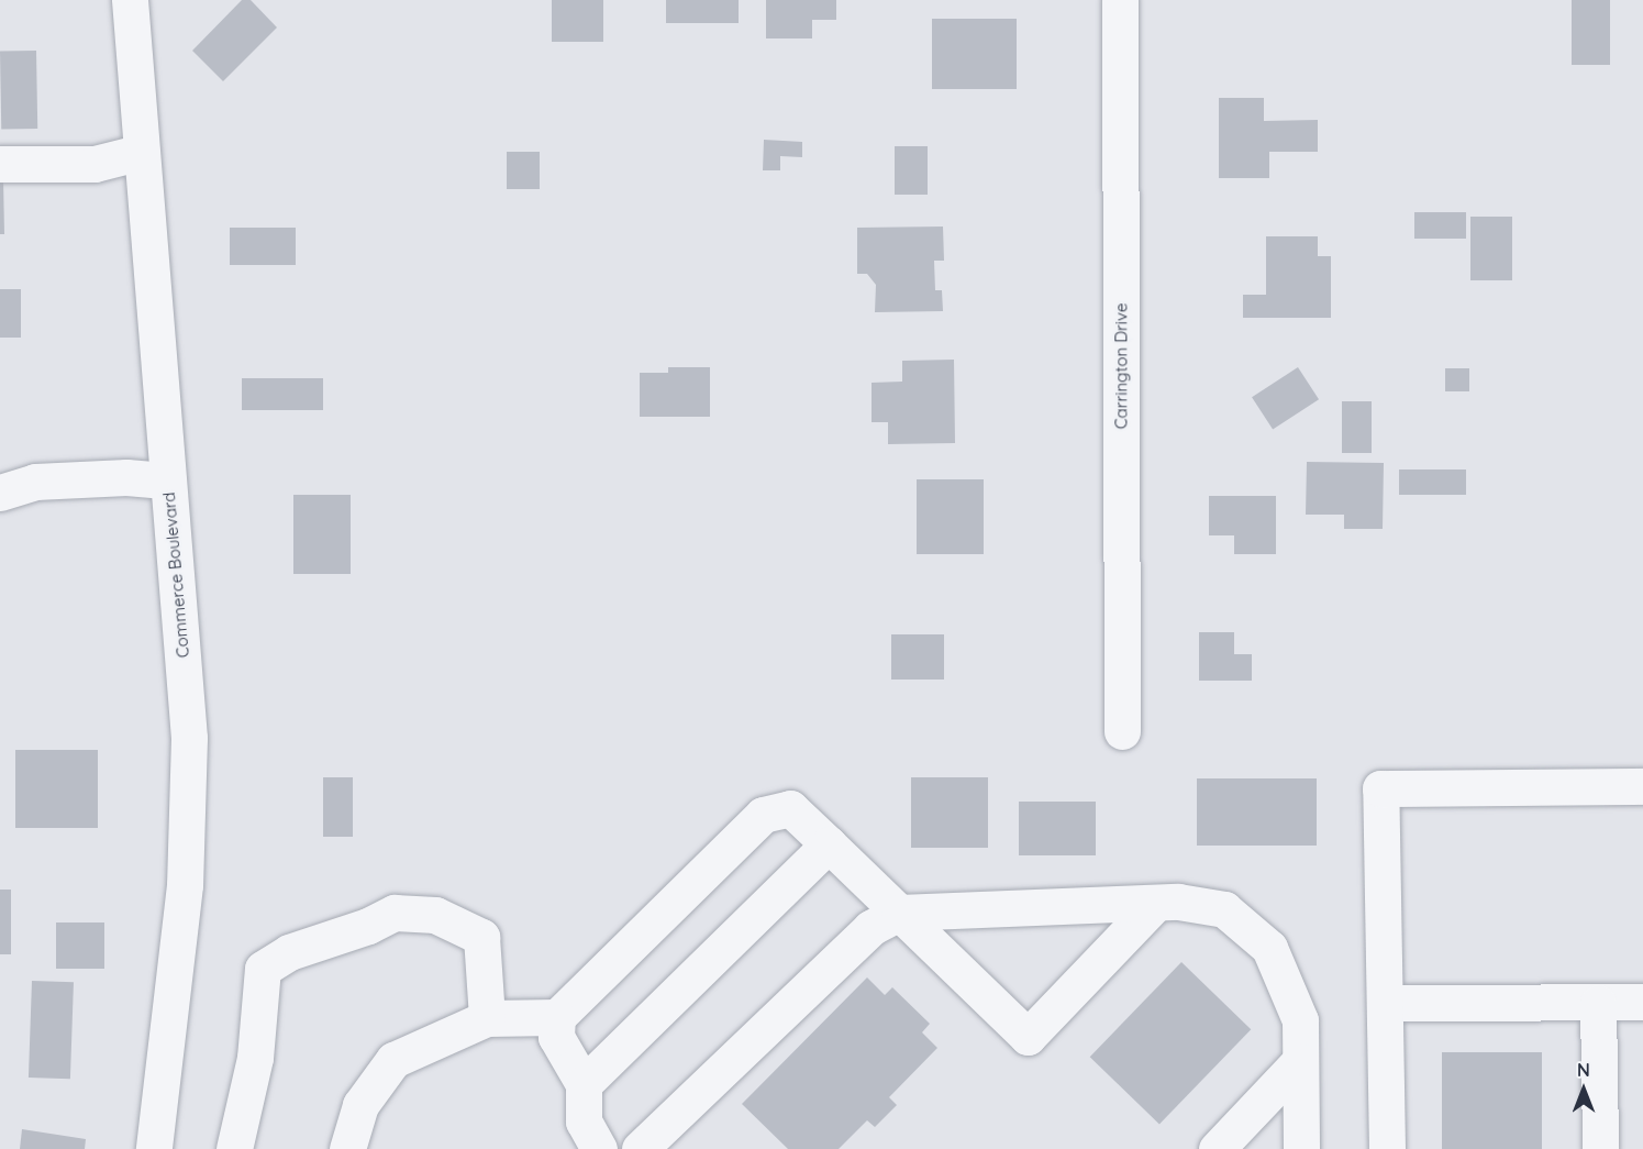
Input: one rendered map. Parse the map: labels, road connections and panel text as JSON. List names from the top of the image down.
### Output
{
  "streets": {
    "street": ["Carrington Drive", "Commerce Boulevard"]
  },
  "north": "top"
}
